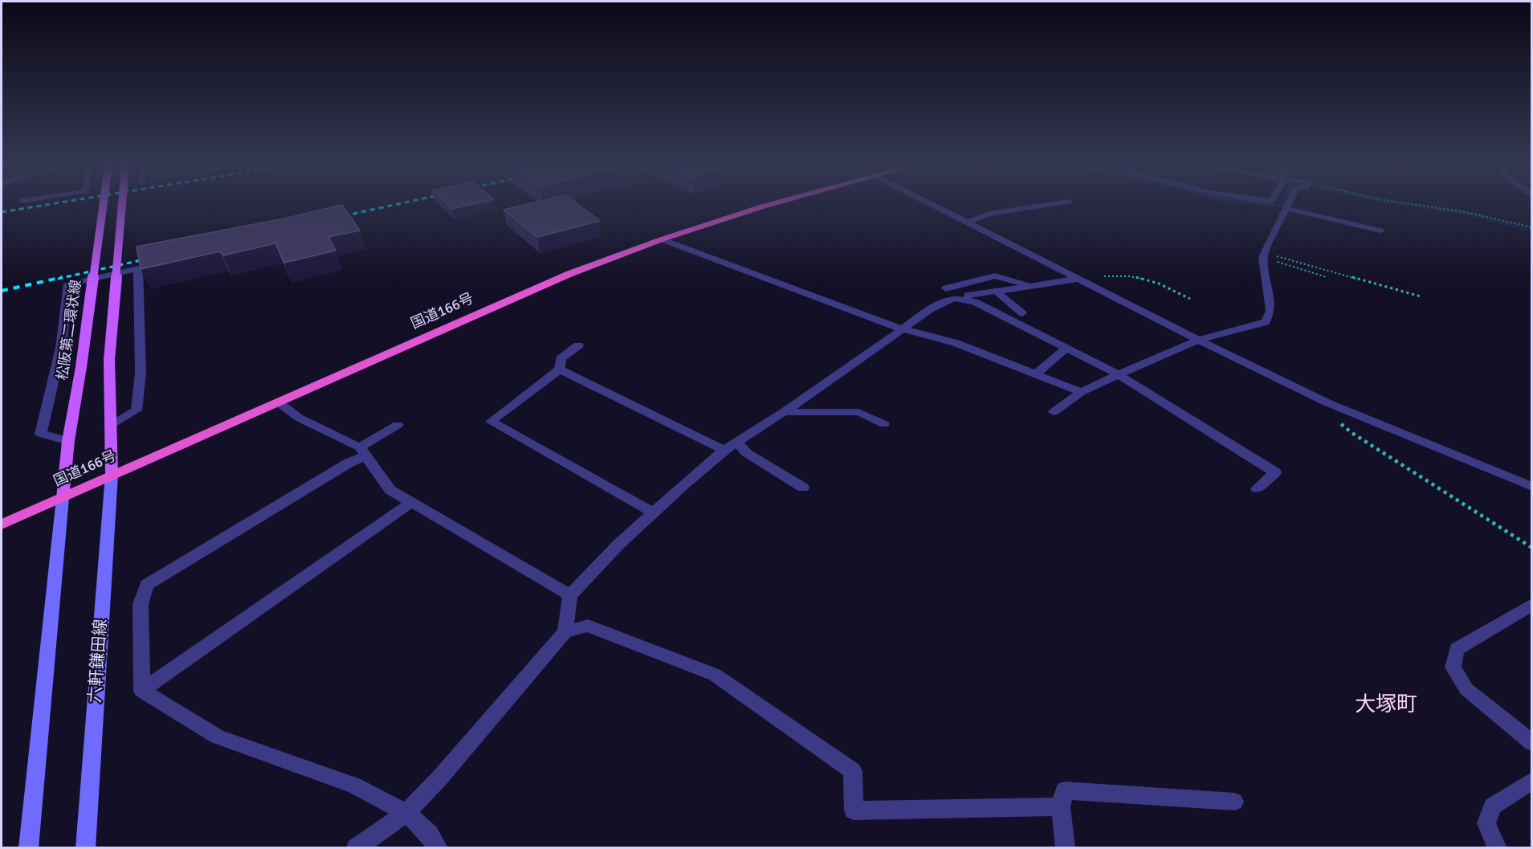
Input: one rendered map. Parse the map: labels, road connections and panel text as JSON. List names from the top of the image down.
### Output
{
  "streets": {
    "highway": ["国道166号"],
    "main road": ["松阪第二環状線", "六軒鎌田線"]
  },
  "crossings": [
    ["国道166号", "松阪第二環状線"],
    ["国道166号", "六軒鎌田線"]
  ],
  "districts": ["大塚町"]
}
